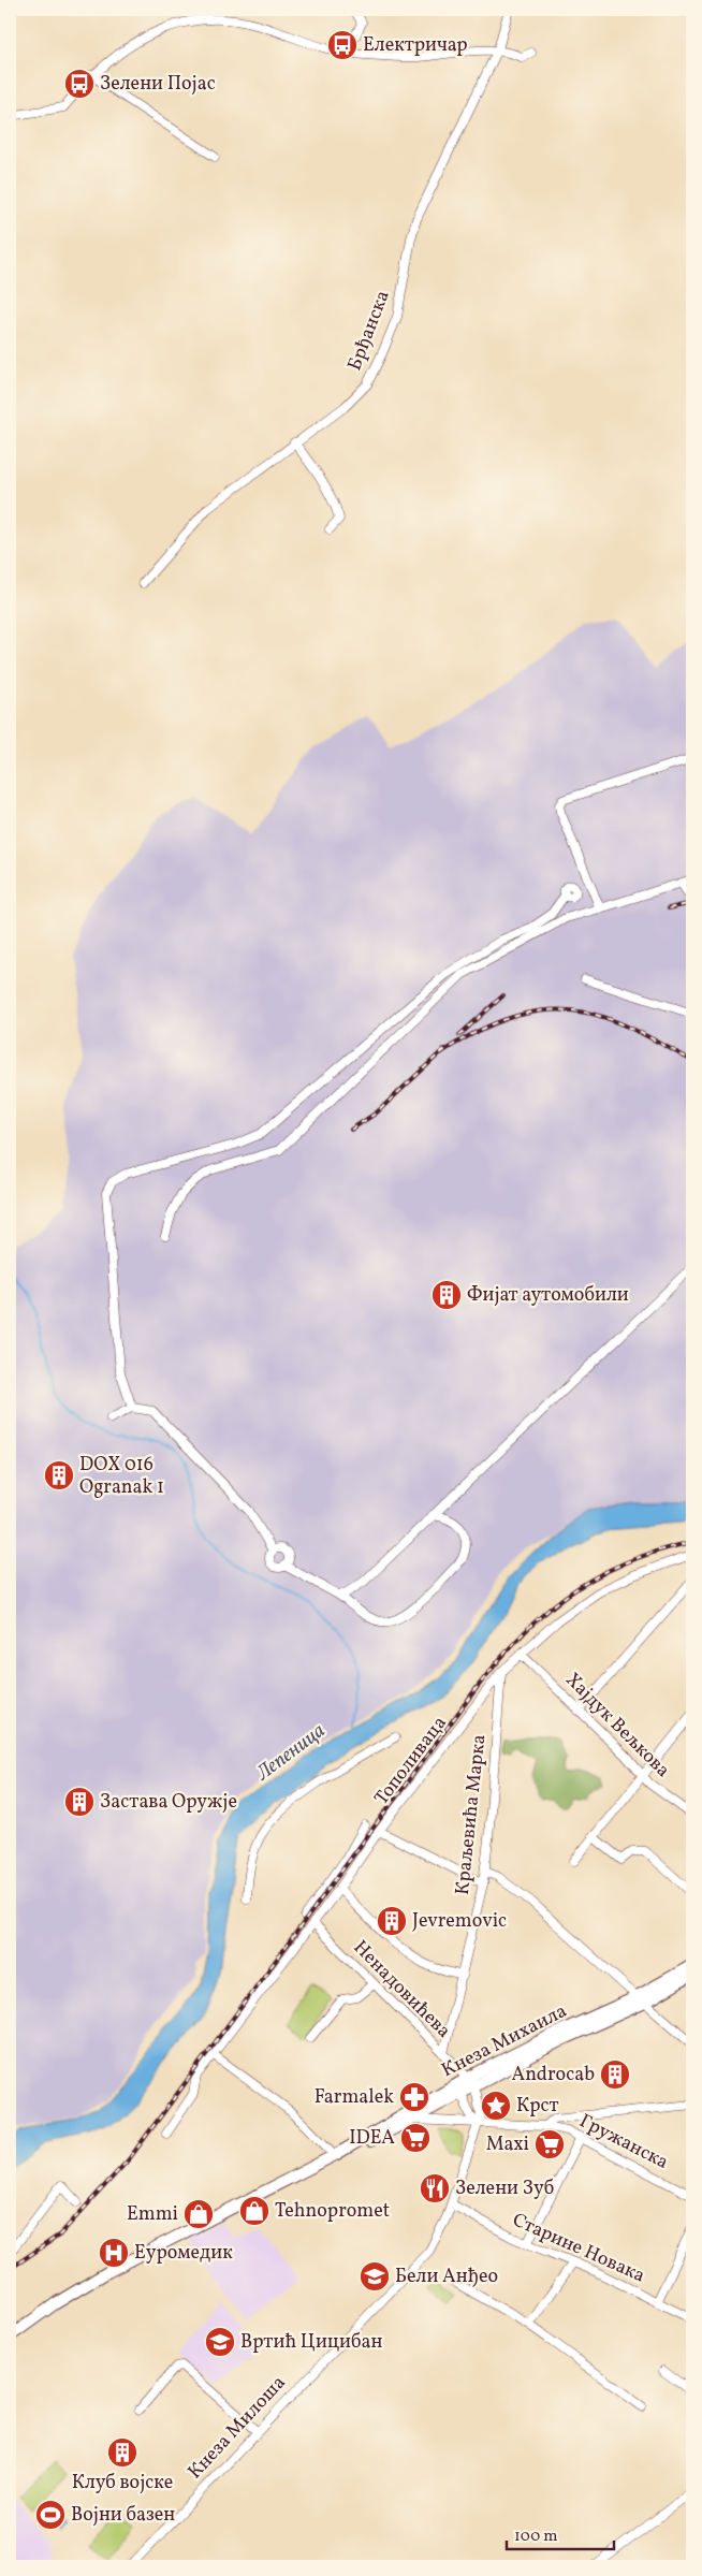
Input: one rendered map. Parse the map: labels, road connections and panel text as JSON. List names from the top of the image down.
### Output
{
  "streets": {
    "main road": ["Кнеза Михаила"],
    "street": [
      "Брђанска",
      "Хајдук Вељкова",
      "Тополиваца",
      "Краљевића Марка",
      "Ненадовићева",
      "Гружанска",
      "Старине Новака",
      "Кнеза Милоша"
    ]
  },
  "crossings": [
    ["Хајдук Вељкова", "Тополиваца"],
    ["Тополиваца", "Краљевића Марка"],
    ["Тополиваца", "Ненадовићева"],
    ["Краљевића Марка", "Ненадовићева"],
    ["Ненадовићева", "Кнеза Михаила"],
    ["Кнеза Михаила", "Гружанска"],
    ["Гружанска", "Кнеза Милоша"],
    ["Старине Новака", "Кнеза Милоша"]
  ],
  "water": ["Лепеница"],
  "places": {
    "bus stop": ["Електричар", "Зелени Појас"],
    "building": [
      "Фијат аутомобили",
      "DOX 016 Ogranak 1",
      "Застава Оружје",
      "Jevremovic",
      "Androcab",
      "Клуб војске"
    ],
    "pharmacy": ["Farmalek"],
    "place": ["Крст"],
    "supermarket": ["IDEA", "Maxi"],
    "restaurant": ["Зелени Зуб"],
    "shop": ["Tehnopromet", "Emmi"],
    "hospital": ["Еуромедик"],
    "school or university": ["Бели Анђео", "Вртић Цицибан"],
    "sports": ["Војни базен"]
  },
  "scale_bar": "100 m"
}
